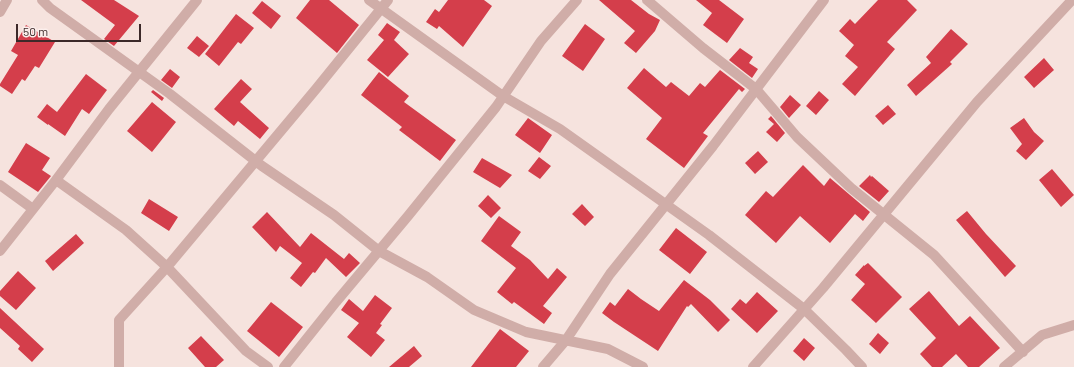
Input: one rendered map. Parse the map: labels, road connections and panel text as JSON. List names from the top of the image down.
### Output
{
  "scale_bar": "50 m"
}
